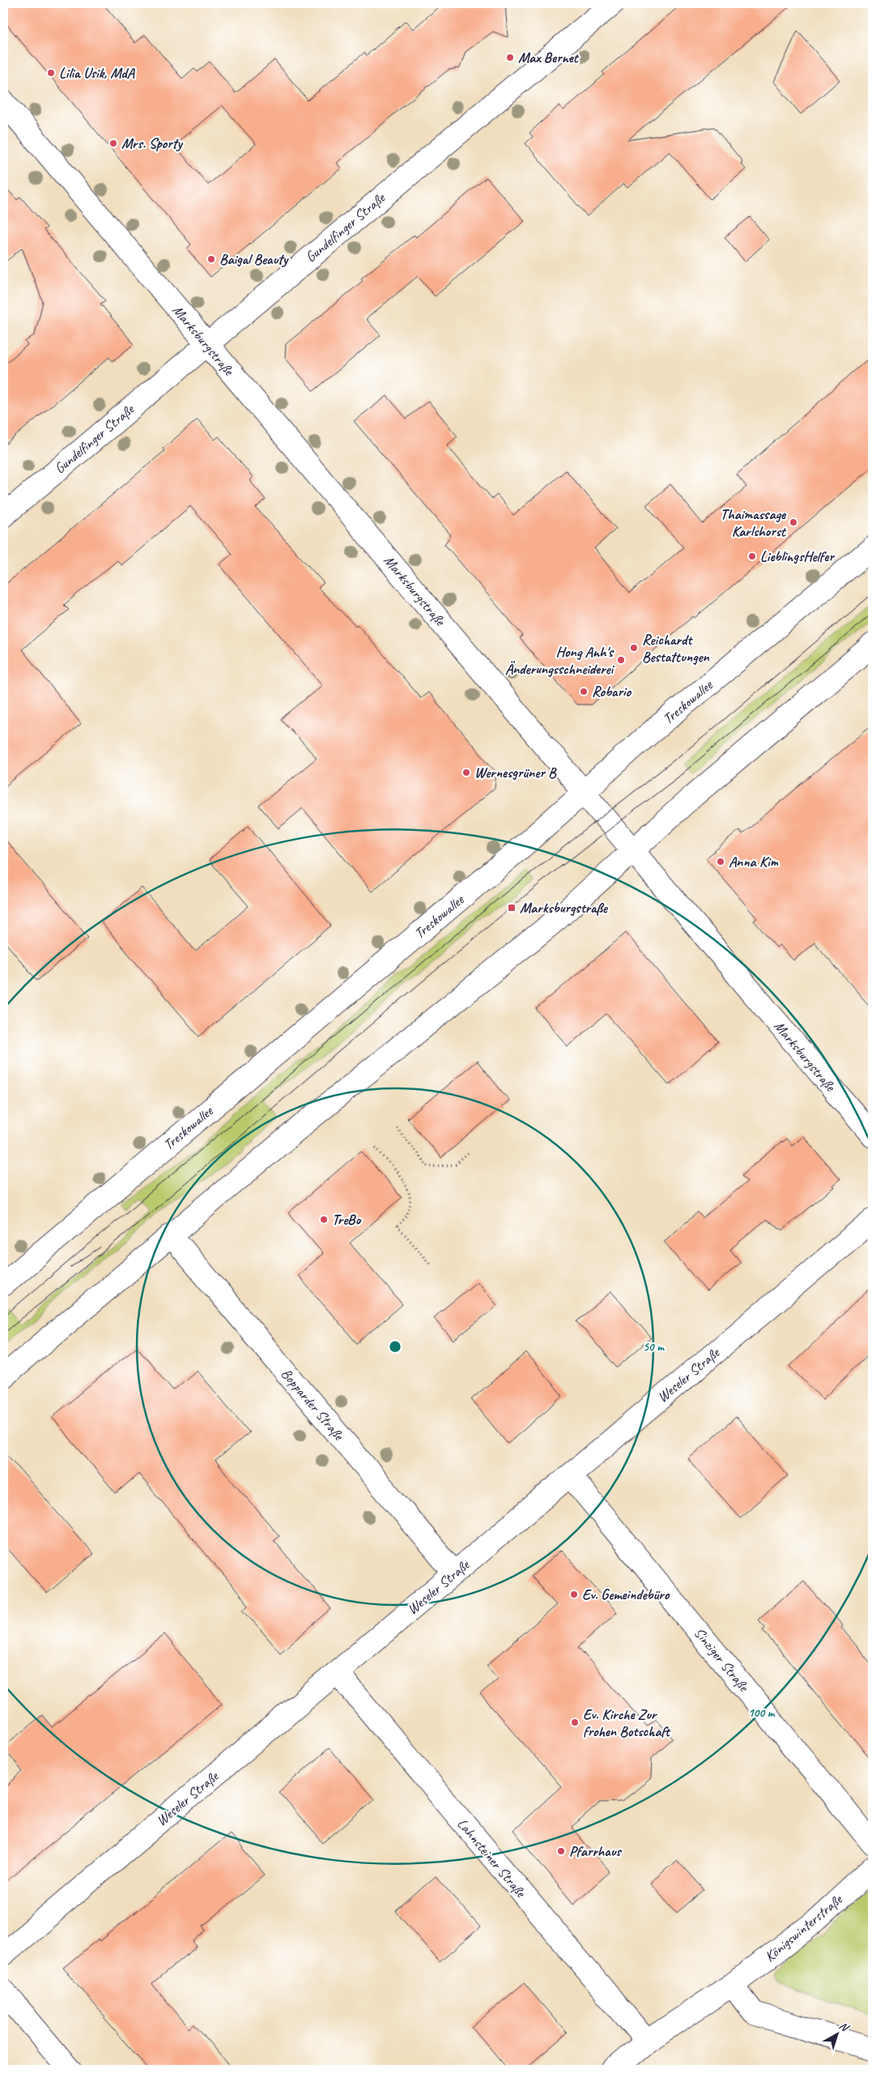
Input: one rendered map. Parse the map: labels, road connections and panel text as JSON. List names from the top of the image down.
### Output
{
  "streets": {
    "street": [
      "Gundelfinger Straße",
      "Marksburgstraße",
      "Treskowallee",
      "Weseler Straße",
      "Bopparder Straße",
      "Sinziger Straße",
      "Lahnsteiner Straße",
      "Königswinterstraße"
    ]
  },
  "crossings": [
    ["Gundelfinger Straße", "Marksburgstraße"],
    ["Marksburgstraße", "Treskowallee"],
    ["Weseler Straße", "Bopparder Straße"],
    ["Weseler Straße", "Sinziger Straße"],
    ["Weseler Straße", "Lahnsteiner Straße"],
    ["Lahnsteiner Straße", "Königswinterstraße"]
  ],
  "places": {
    "other": [
      "Max Bernet",
      "Lilia Usik, MdA",
      "Mrs. Sporty",
      "Baigal Beauty",
      "Thaimassage Karlshorst",
      "LieblingsHelfer",
      "Reichardt Bestattungen",
      "Hong Anh's Änderungsschneiderei",
      "Robario",
      "Wernesgrüner B",
      "Anna Kim",
      "TreBo",
      "Ev. Gemeindebüro",
      "Ev. Kirche Zur frohen Botschaft",
      "Pfarrhaus"
    ],
    "transit": ["Marksburgstraße"]
  },
  "north": "top right",
  "rings": ["50 m", "100 m"]
}
